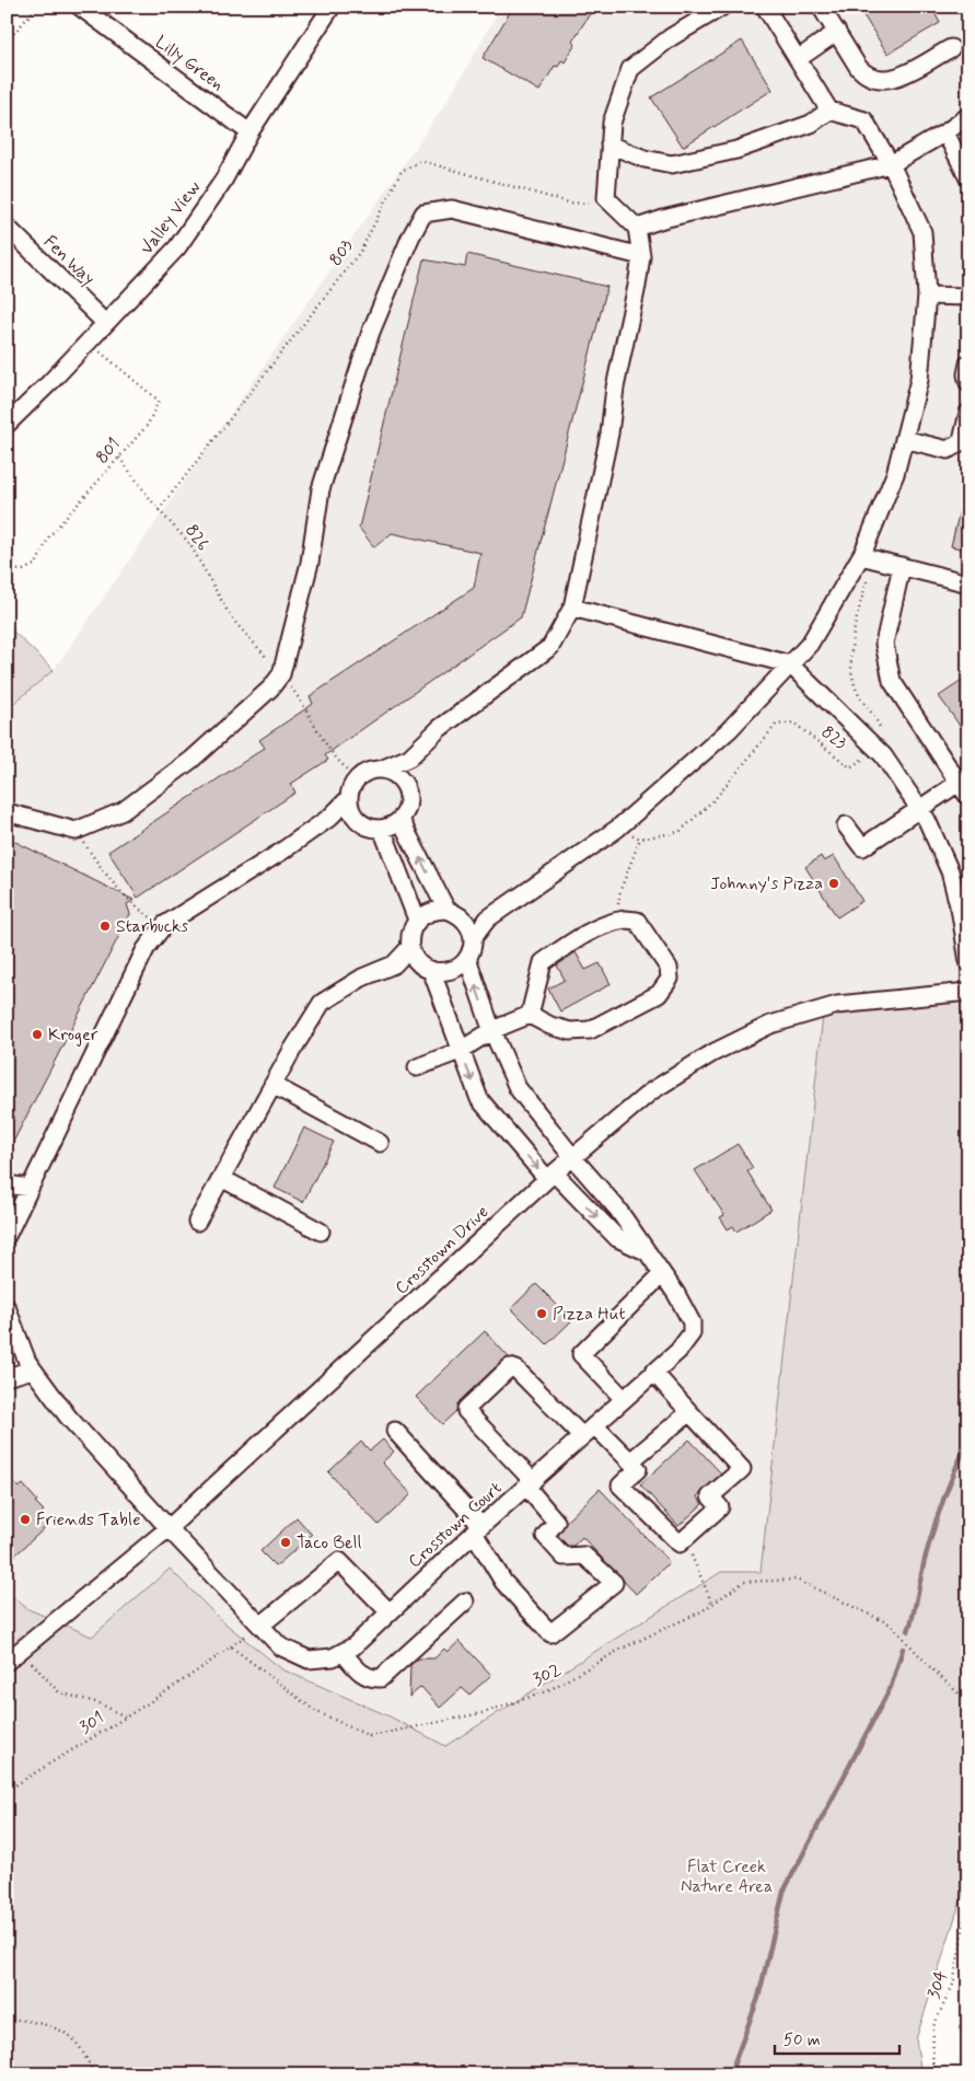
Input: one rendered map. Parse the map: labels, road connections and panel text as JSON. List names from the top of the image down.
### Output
{
  "streets": {
    "street": [
      "Lilly Green",
      "Valley View",
      "Fen Way",
      "Crosstown Drive",
      "Crosstown Court"
    ],
    "path": [
      "803",
      "801",
      "826",
      "823",
      "302",
      "301",
      "304"
    ]
  },
  "crossings": [
    ["Lilly Green", "Valley View"],
    ["Valley View", "Fen Way"],
    ["Valley View", "801"],
    ["803", "826"],
    ["801", "826"],
    ["Crosstown Drive", "Crosstown Court"],
    ["302", "301"]
  ],
  "parks": ["Flat Creek Nature Area"],
  "places": [
    "Johnny's Pizza",
    "Starbucks",
    "Kroger",
    "Pizza Hut",
    "Friends Table",
    "Taco Bell"
  ],
  "scale_bar": "50 m"
}
